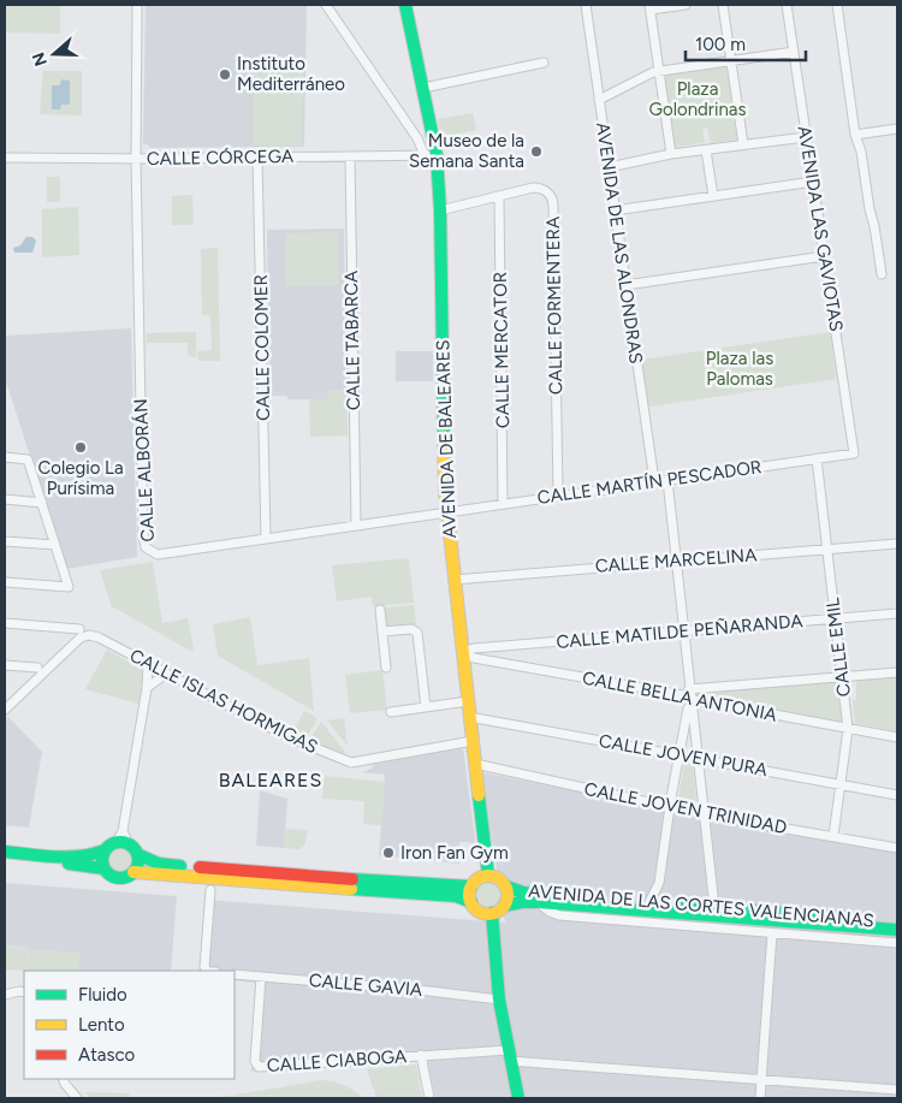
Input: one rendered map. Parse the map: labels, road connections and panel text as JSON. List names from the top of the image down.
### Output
{
  "streets": {
    "main road": ["AVENIDA DE BALEARES", "AVENIDA DE LAS CORTES VALENCIANAS"],
    "street": [
      "CALLE CÓRCEGA",
      "AVENIDA LAS GAVIOTAS",
      "AVENIDA DE LAS ALONDRAS",
      "CALLE FORMENTERA",
      "CALLE TABARCA",
      "CALLE COLOMER",
      "CALLE MERCATOR",
      "CALLE ALBORÁN",
      "CALLE MARTÍN PESCADOR",
      "CALLE MARCELINA",
      "CALLE MATILDE PEÑARANDA",
      "CALLE EMIL",
      "CALLE BELLA ANTONIA",
      "CALLE ISLAS HORMIGAS",
      "CALLE JOVEN PURA",
      "CALLE JOVEN TRINIDAD",
      "CALLE GAVIA",
      "CALLE CIABOGA"
    ]
  },
  "crossings": [
    ["CALLE CÓRCEGA", "CALLE TABARCA"],
    ["CALLE CÓRCEGA", "CALLE COLOMER"],
    ["CALLE CÓRCEGA", "AVENIDA DE BALEARES"],
    ["CALLE CÓRCEGA", "CALLE ALBORÁN"],
    ["AVENIDA LAS GAVIOTAS", "CALLE MARTÍN PESCADOR"],
    ["AVENIDA DE LAS ALONDRAS", "CALLE MARTÍN PESCADOR"],
    ["CALLE FORMENTERA", "CALLE MERCATOR"],
    ["CALLE FORMENTERA", "AVENIDA DE BALEARES"],
    ["CALLE FORMENTERA", "CALLE MARTÍN PESCADOR"],
    ["CALLE TABARCA", "CALLE ALBORÁN"],
    ["CALLE COLOMER", "CALLE ALBORÁN"],
    ["CALLE MERCATOR", "CALLE MARTÍN PESCADOR"],
    ["AVENIDA DE BALEARES", "CALLE ALBORÁN"],
    ["AVENIDA DE BALEARES", "CALLE MARTÍN PESCADOR"],
    ["AVENIDA DE BALEARES", "CALLE MARCELINA"],
    ["AVENIDA DE BALEARES", "CALLE MATILDE PEÑARANDA"],
    ["AVENIDA DE BALEARES", "CALLE BELLA ANTONIA"],
    ["AVENIDA DE BALEARES", "CALLE ISLAS HORMIGAS"],
    ["AVENIDA DE BALEARES", "CALLE JOVEN PURA"],
    ["AVENIDA DE BALEARES", "CALLE JOVEN TRINIDAD"],
    ["AVENIDA DE BALEARES", "AVENIDA DE LAS CORTES VALENCIANAS"],
    ["CALLE ALBORÁN", "CALLE MARTÍN PESCADOR"],
    ["CALLE MARTÍN PESCADOR", "CALLE EMIL"],
    ["CALLE MARCELINA", "CALLE EMIL"],
    ["CALLE MATILDE PEÑARANDA", "CALLE EMIL"],
    ["CALLE MATILDE PEÑARANDA", "CALLE BELLA ANTONIA"],
    ["CALLE EMIL", "CALLE BELLA ANTONIA"],
    ["CALLE EMIL", "CALLE JOVEN PURA"],
    ["CALLE EMIL", "CALLE JOVEN TRINIDAD"],
    ["CALLE GAVIA", "CALLE CIABOGA"]
  ],
  "districts": ["BALEARES"],
  "parks": ["Plaza Golondrinas", "Plaza las Palomas"],
  "places": [
    "Instituto Mediterráneo",
    "Museo de la Semana Santa",
    "Colegio La Purísima",
    "Iron Fan Gym"
  ],
  "legend": ["Fluido", "Lento", "Atasco"],
  "scale_bar": "100 m",
  "north": "left"
}
